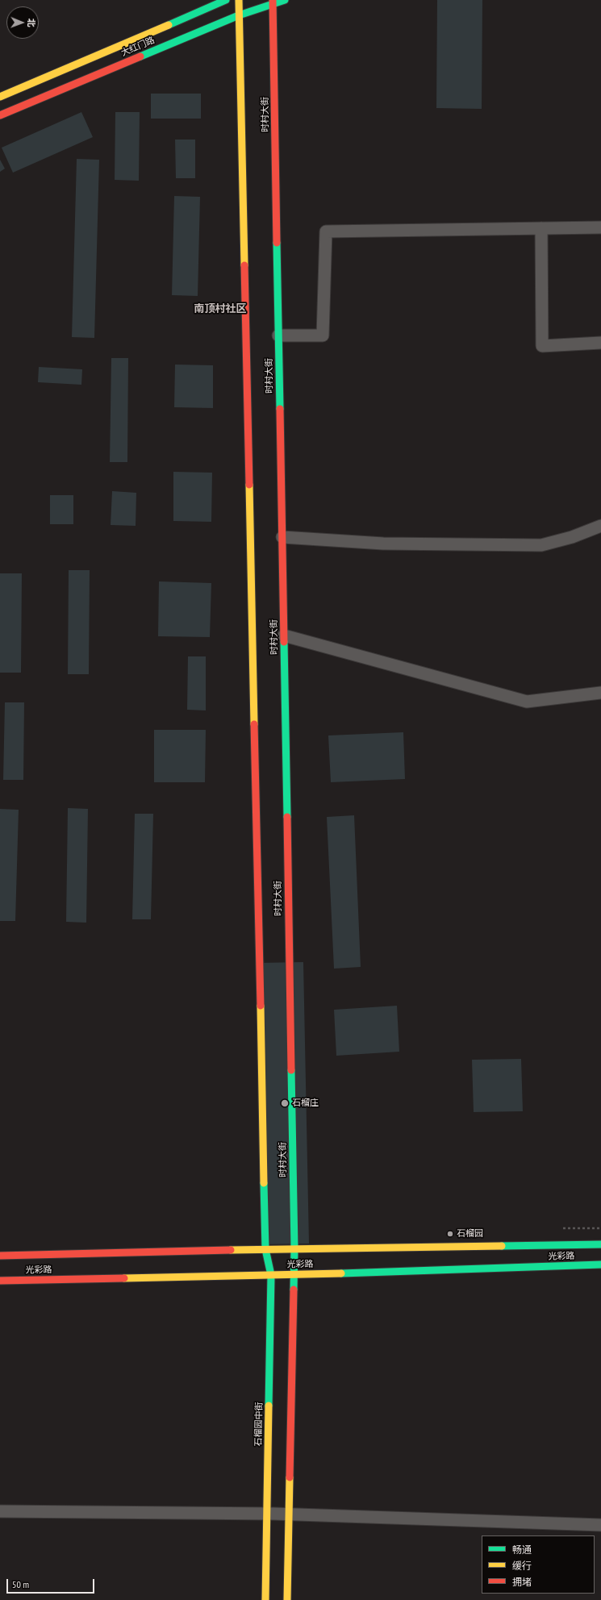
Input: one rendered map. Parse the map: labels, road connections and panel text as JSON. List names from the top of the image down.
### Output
{
  "streets": {
    "main road": [
      "大红门路",
      "时村大街",
      "光彩路",
      "石榴园中街"
    ]
  },
  "crossings": [
    ["大红门路", "时村大街"],
    ["时村大街", "光彩路"],
    ["光彩路", "石榴园中街"]
  ],
  "districts": ["南顶村社区"],
  "places": ["石榴庄", "石榴园"],
  "legend": ["畅通", "缓行", "拥堵"],
  "scale_bar": "50 m",
  "north": "right"
}
